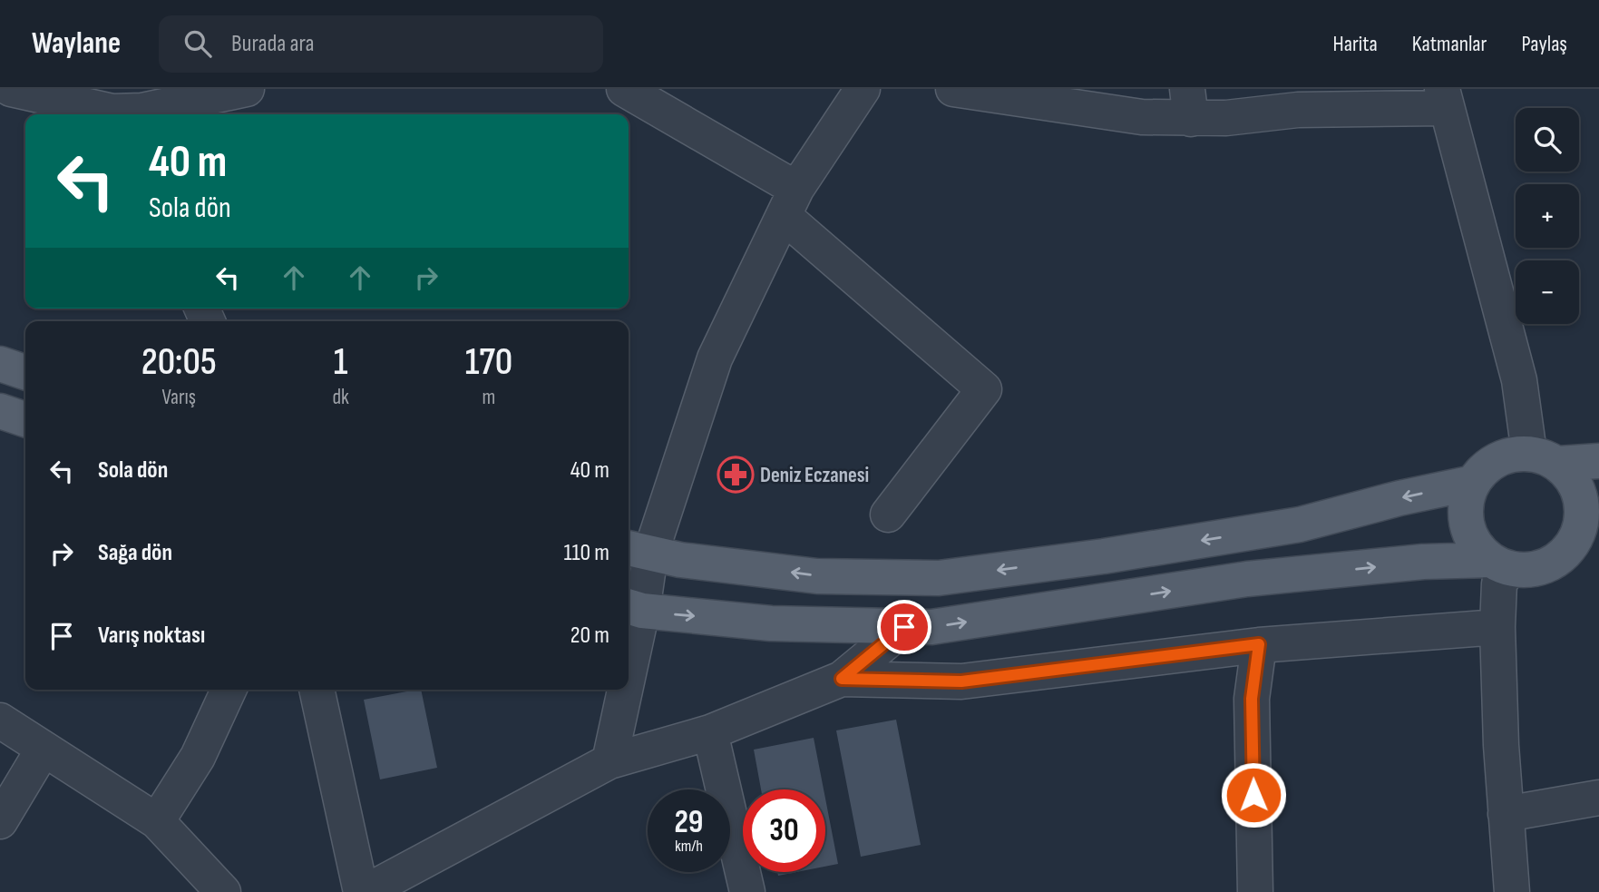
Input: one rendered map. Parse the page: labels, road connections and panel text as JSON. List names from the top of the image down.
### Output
{
  "places": {
    "pharmacy": ["Deniz Eczanesi"]
  },
  "page": {
    "header": "Waylane",
    "search": "Burada ara",
    "nav": ["Harita", "Katmanlar", "Paylaş"],
    "map_buttons": ["+", "−"],
    "turn": ["40 m", "Sola dön"],
    "eta": [
      "20:05",
      "Varış",
      "1",
      "dk",
      "170",
      "m"
    ],
    "list": [
      {
        "name": "Sola dön",
        "value": "40 m"
      },
      {
        "name": "Sağa dön",
        "value": "110 m"
      },
      {
        "name": "Varış noktası",
        "value": "20 m"
      }
    ],
    "speed": "29 km/h",
    "limit": "30"
  }
}
